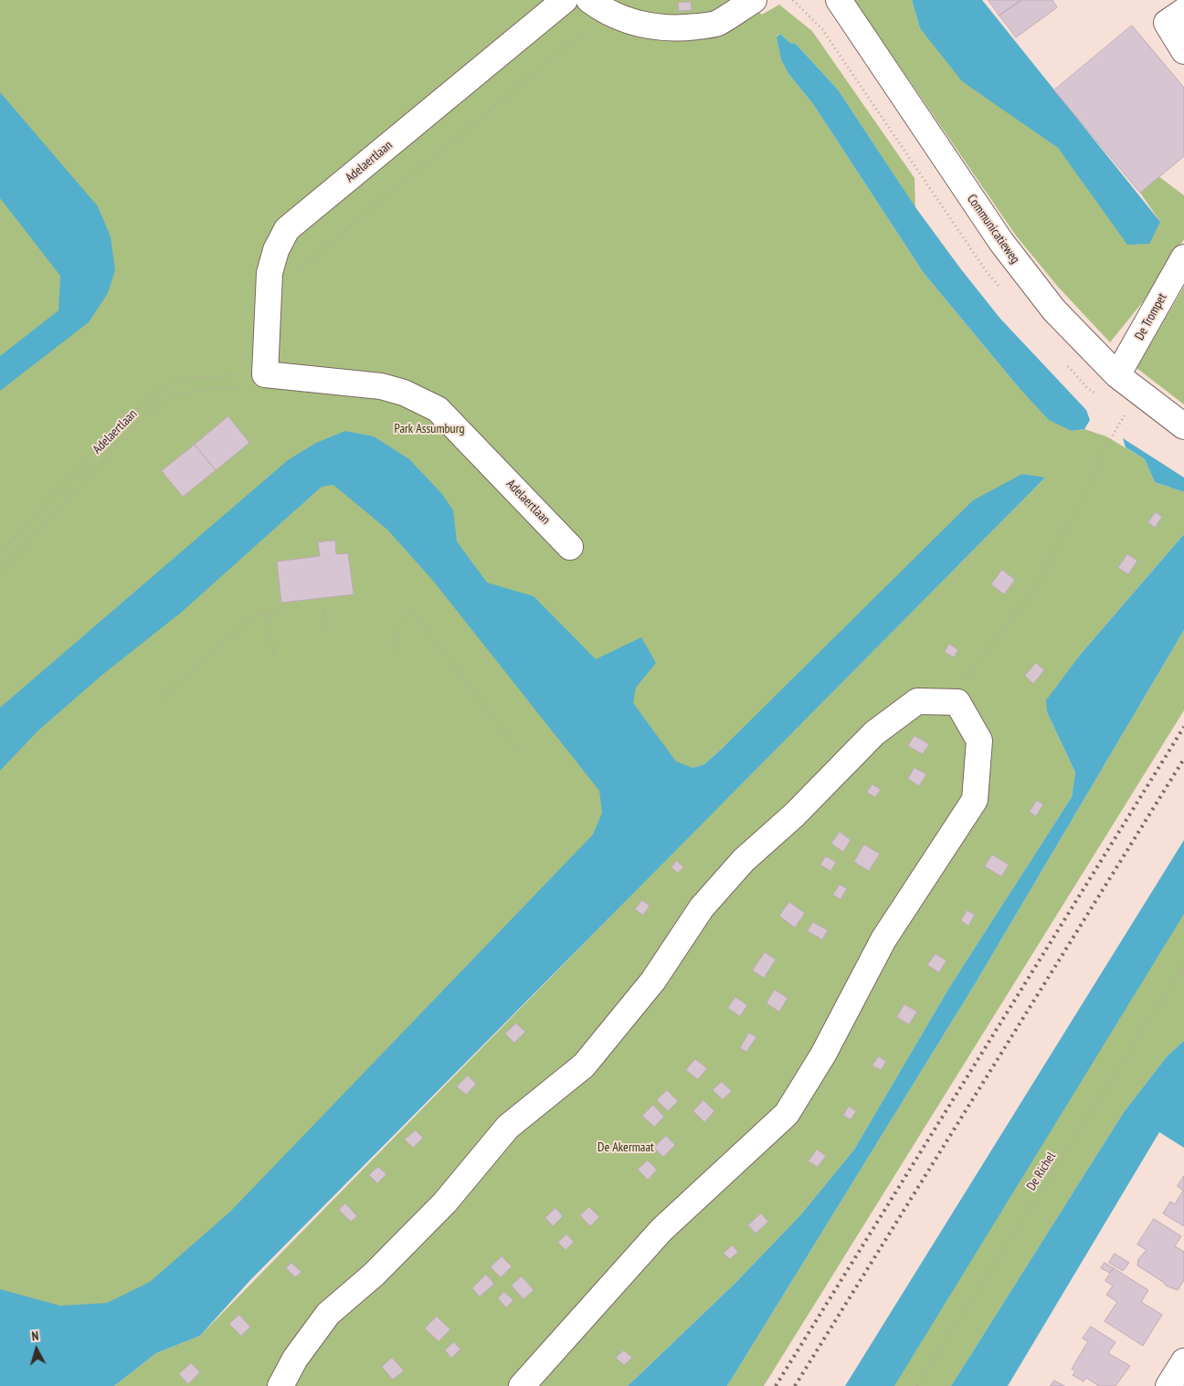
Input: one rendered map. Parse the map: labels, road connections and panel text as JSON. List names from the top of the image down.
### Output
{
  "streets": {
    "street": ["Adelaertlaan", "Communicatieweg", "De Trompet"],
    "path": ["De Richel"]
  },
  "crossings": [
    ["Communicatieweg", "De Trompet"]
  ],
  "parks": ["Park Assumburg", "De Akermaat"],
  "north": "top"
}
